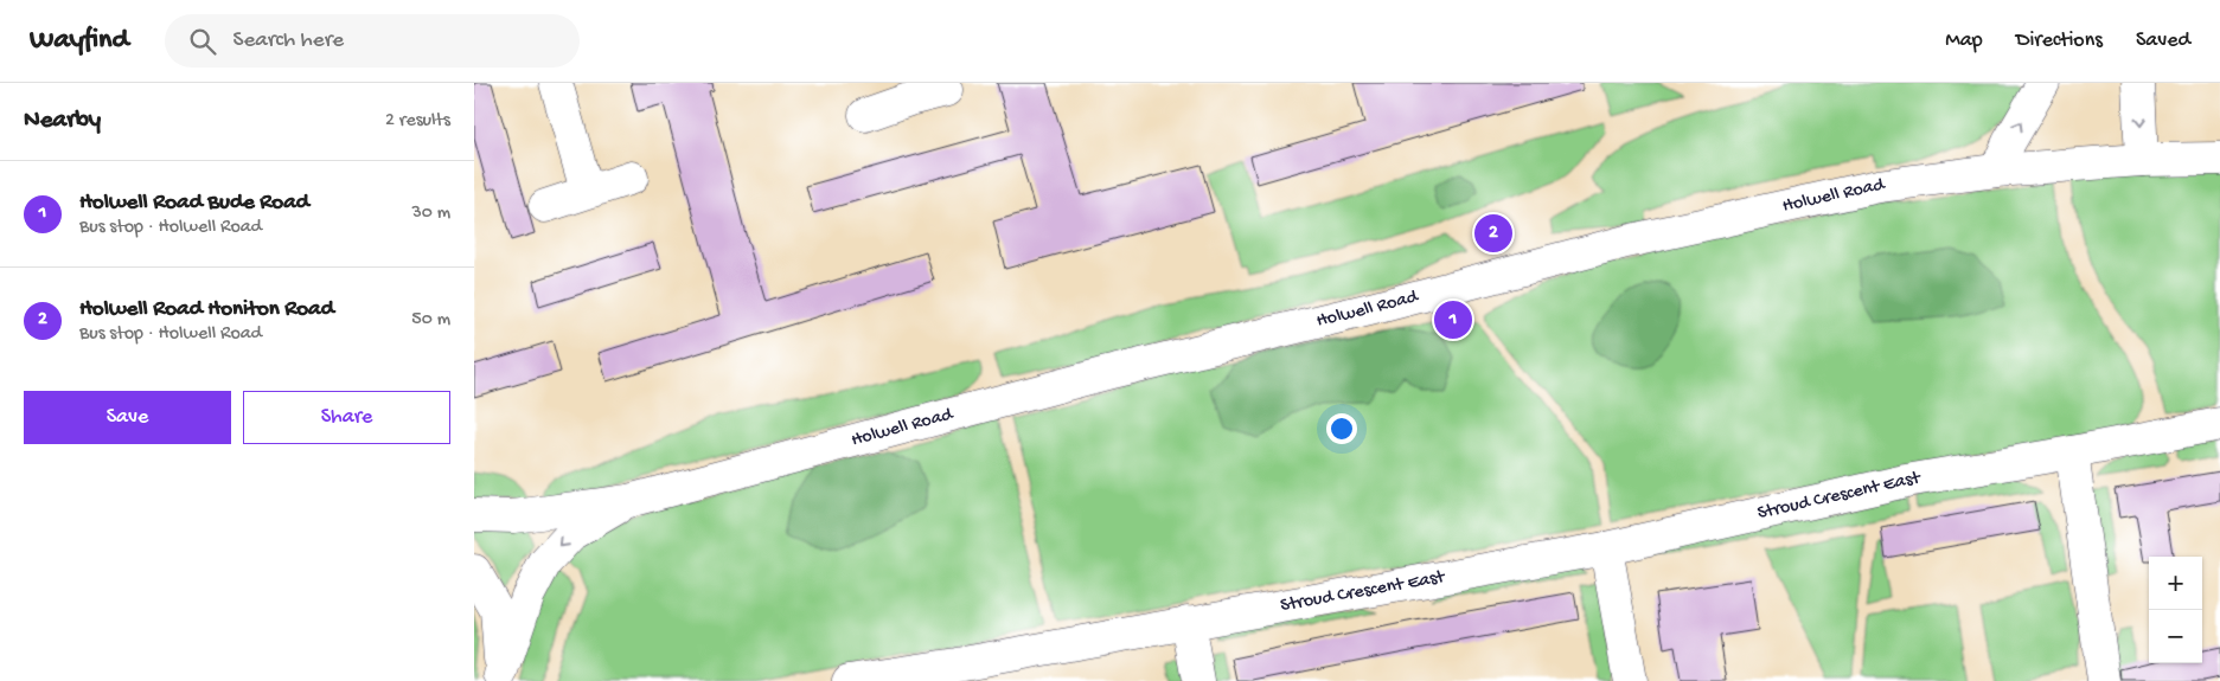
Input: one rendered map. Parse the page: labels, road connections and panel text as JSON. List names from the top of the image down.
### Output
{
  "streets": {
    "street": ["Holwell Road", "Stroud Crescent East"]
  },
  "page": {
    "header": "Wayfind",
    "search": "Search here",
    "nav": ["Map", "Directions", "Saved"],
    "heading": ["Nearby", "2 results"],
    "list": [
      {
        "mark": "1",
        "name": "Holwell Road Bude Road",
        "note": "Bus stop · Holwell Road",
        "value": "30 m"
      },
      {
        "mark": "2",
        "name": "Holwell Road Honiton Road",
        "note": "Bus stop · Holwell Road",
        "value": "50 m"
      }
    ],
    "pins": ["2", "1"],
    "buttons": ["Save", "Share"],
    "map_buttons": ["+", "−"]
  }
}
